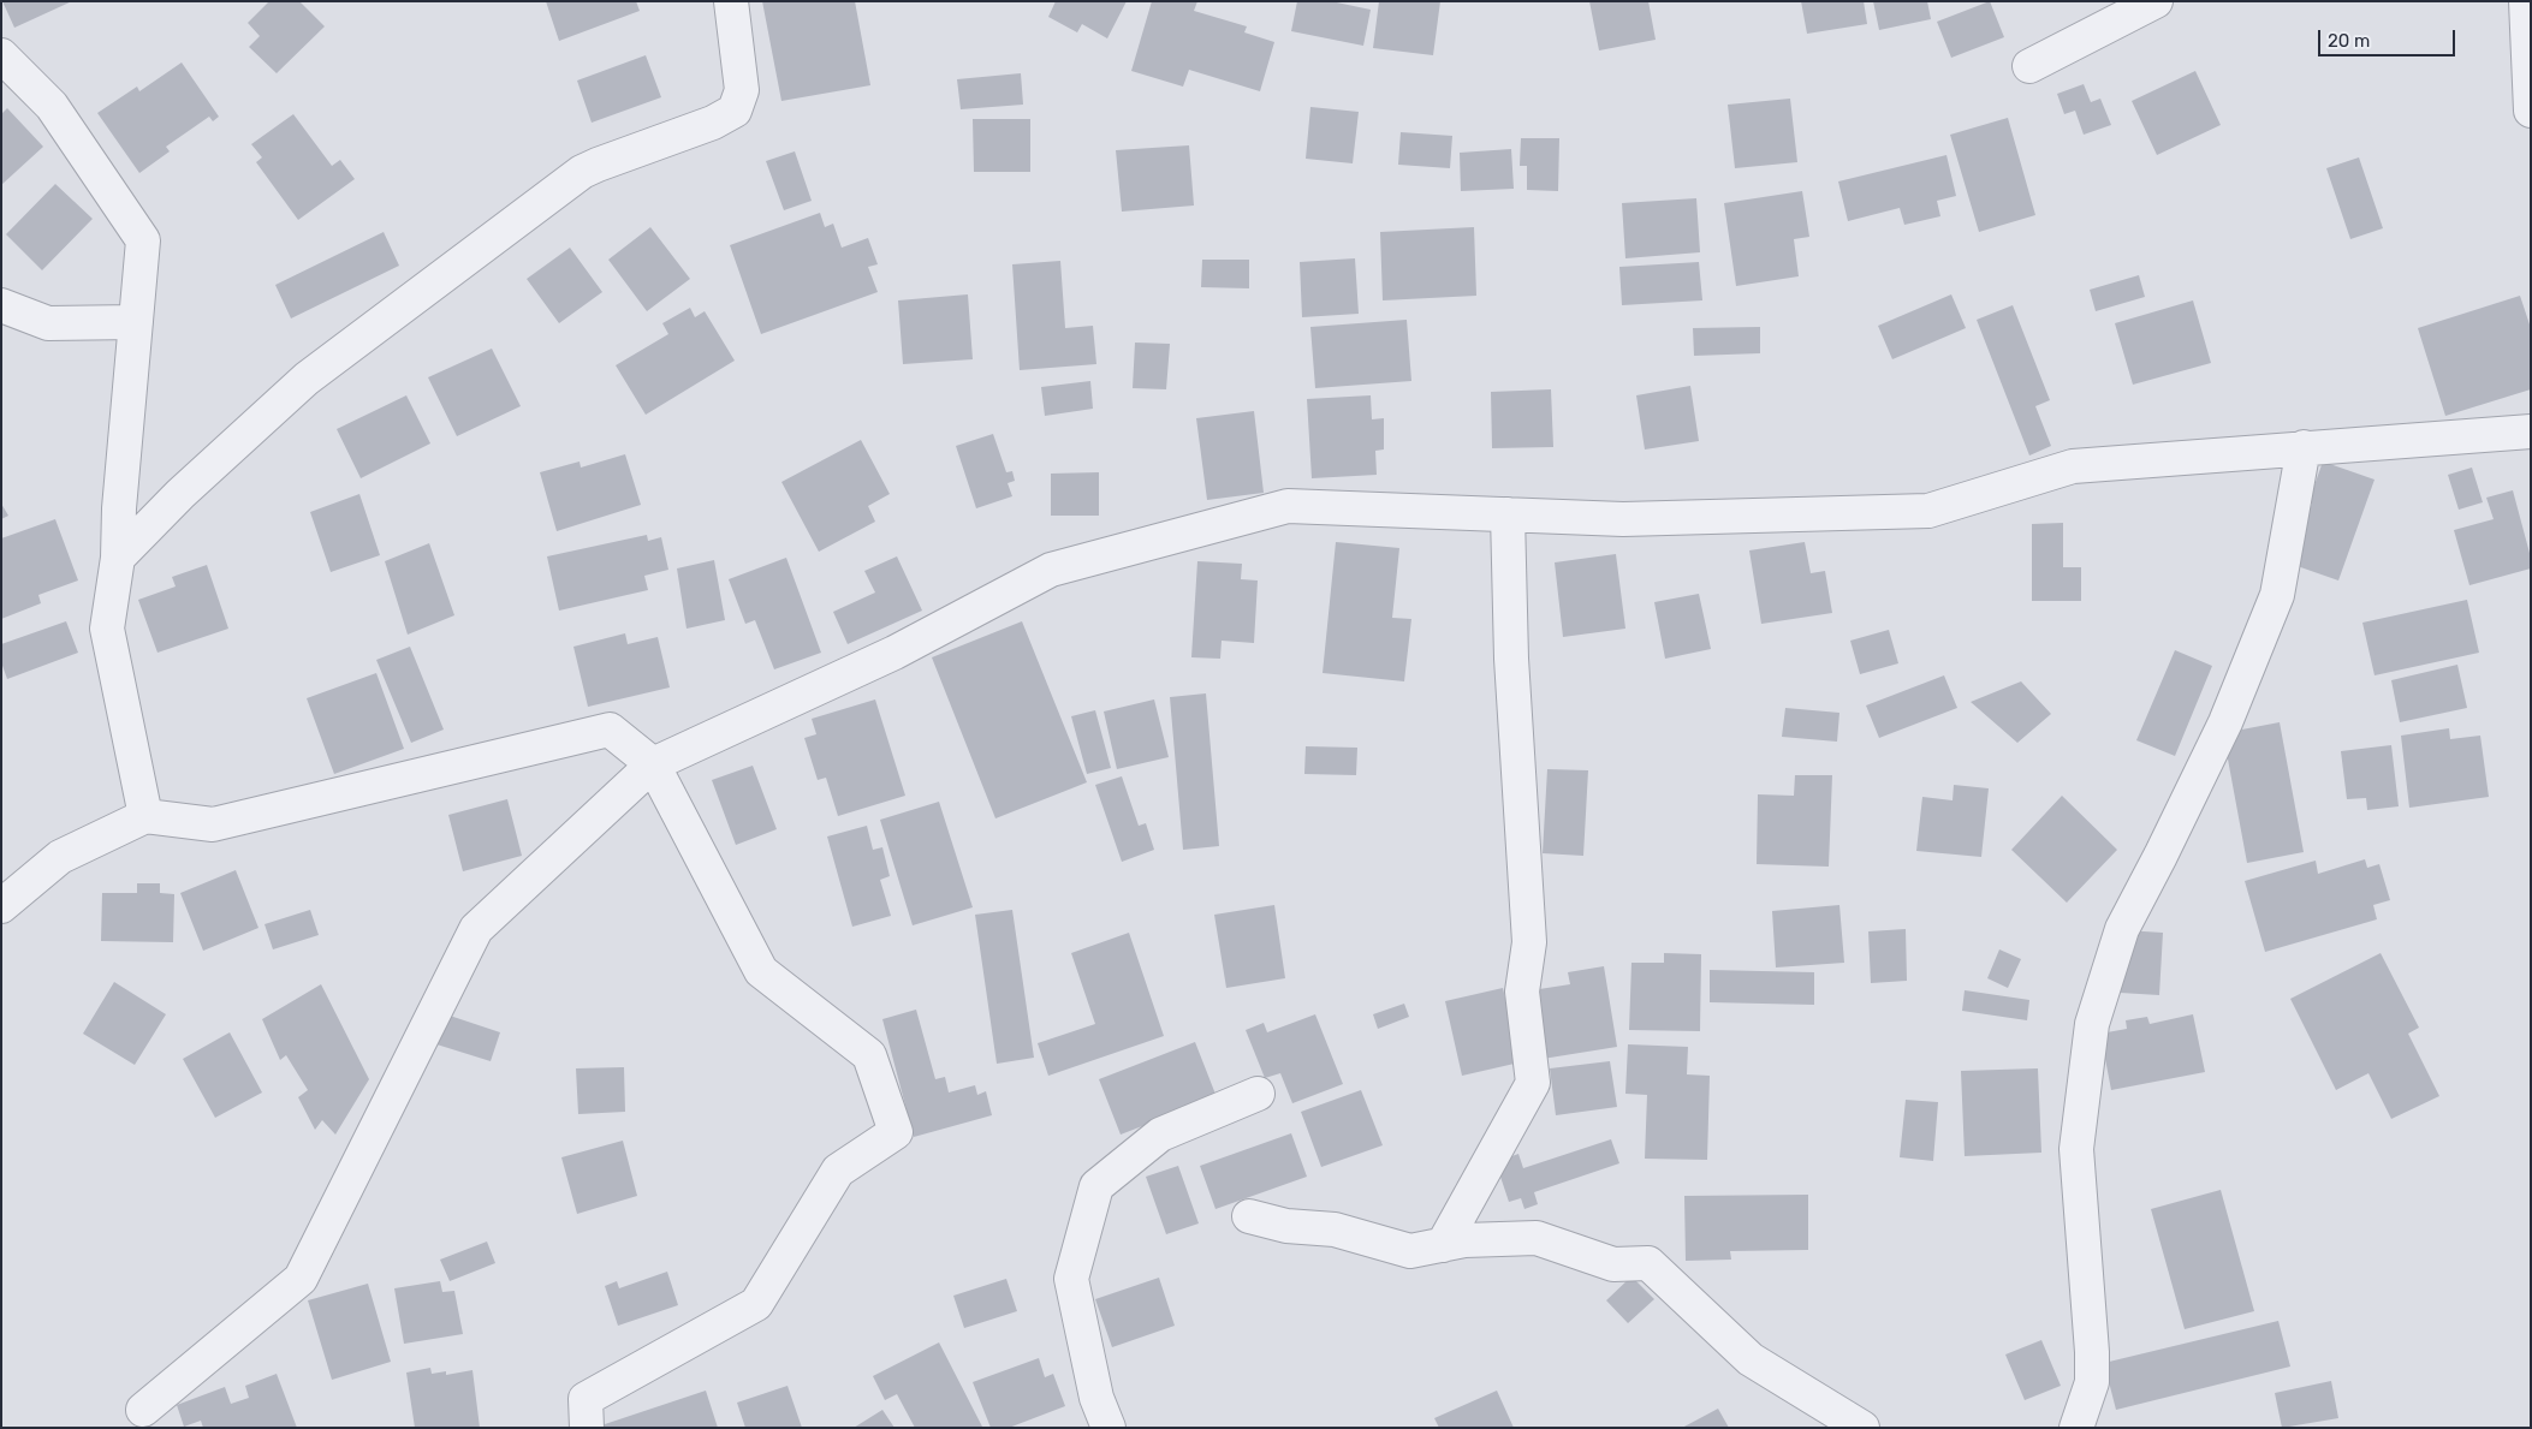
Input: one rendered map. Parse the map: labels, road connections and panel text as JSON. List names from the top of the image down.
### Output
{
  "scale_bar": "20 m"
}
